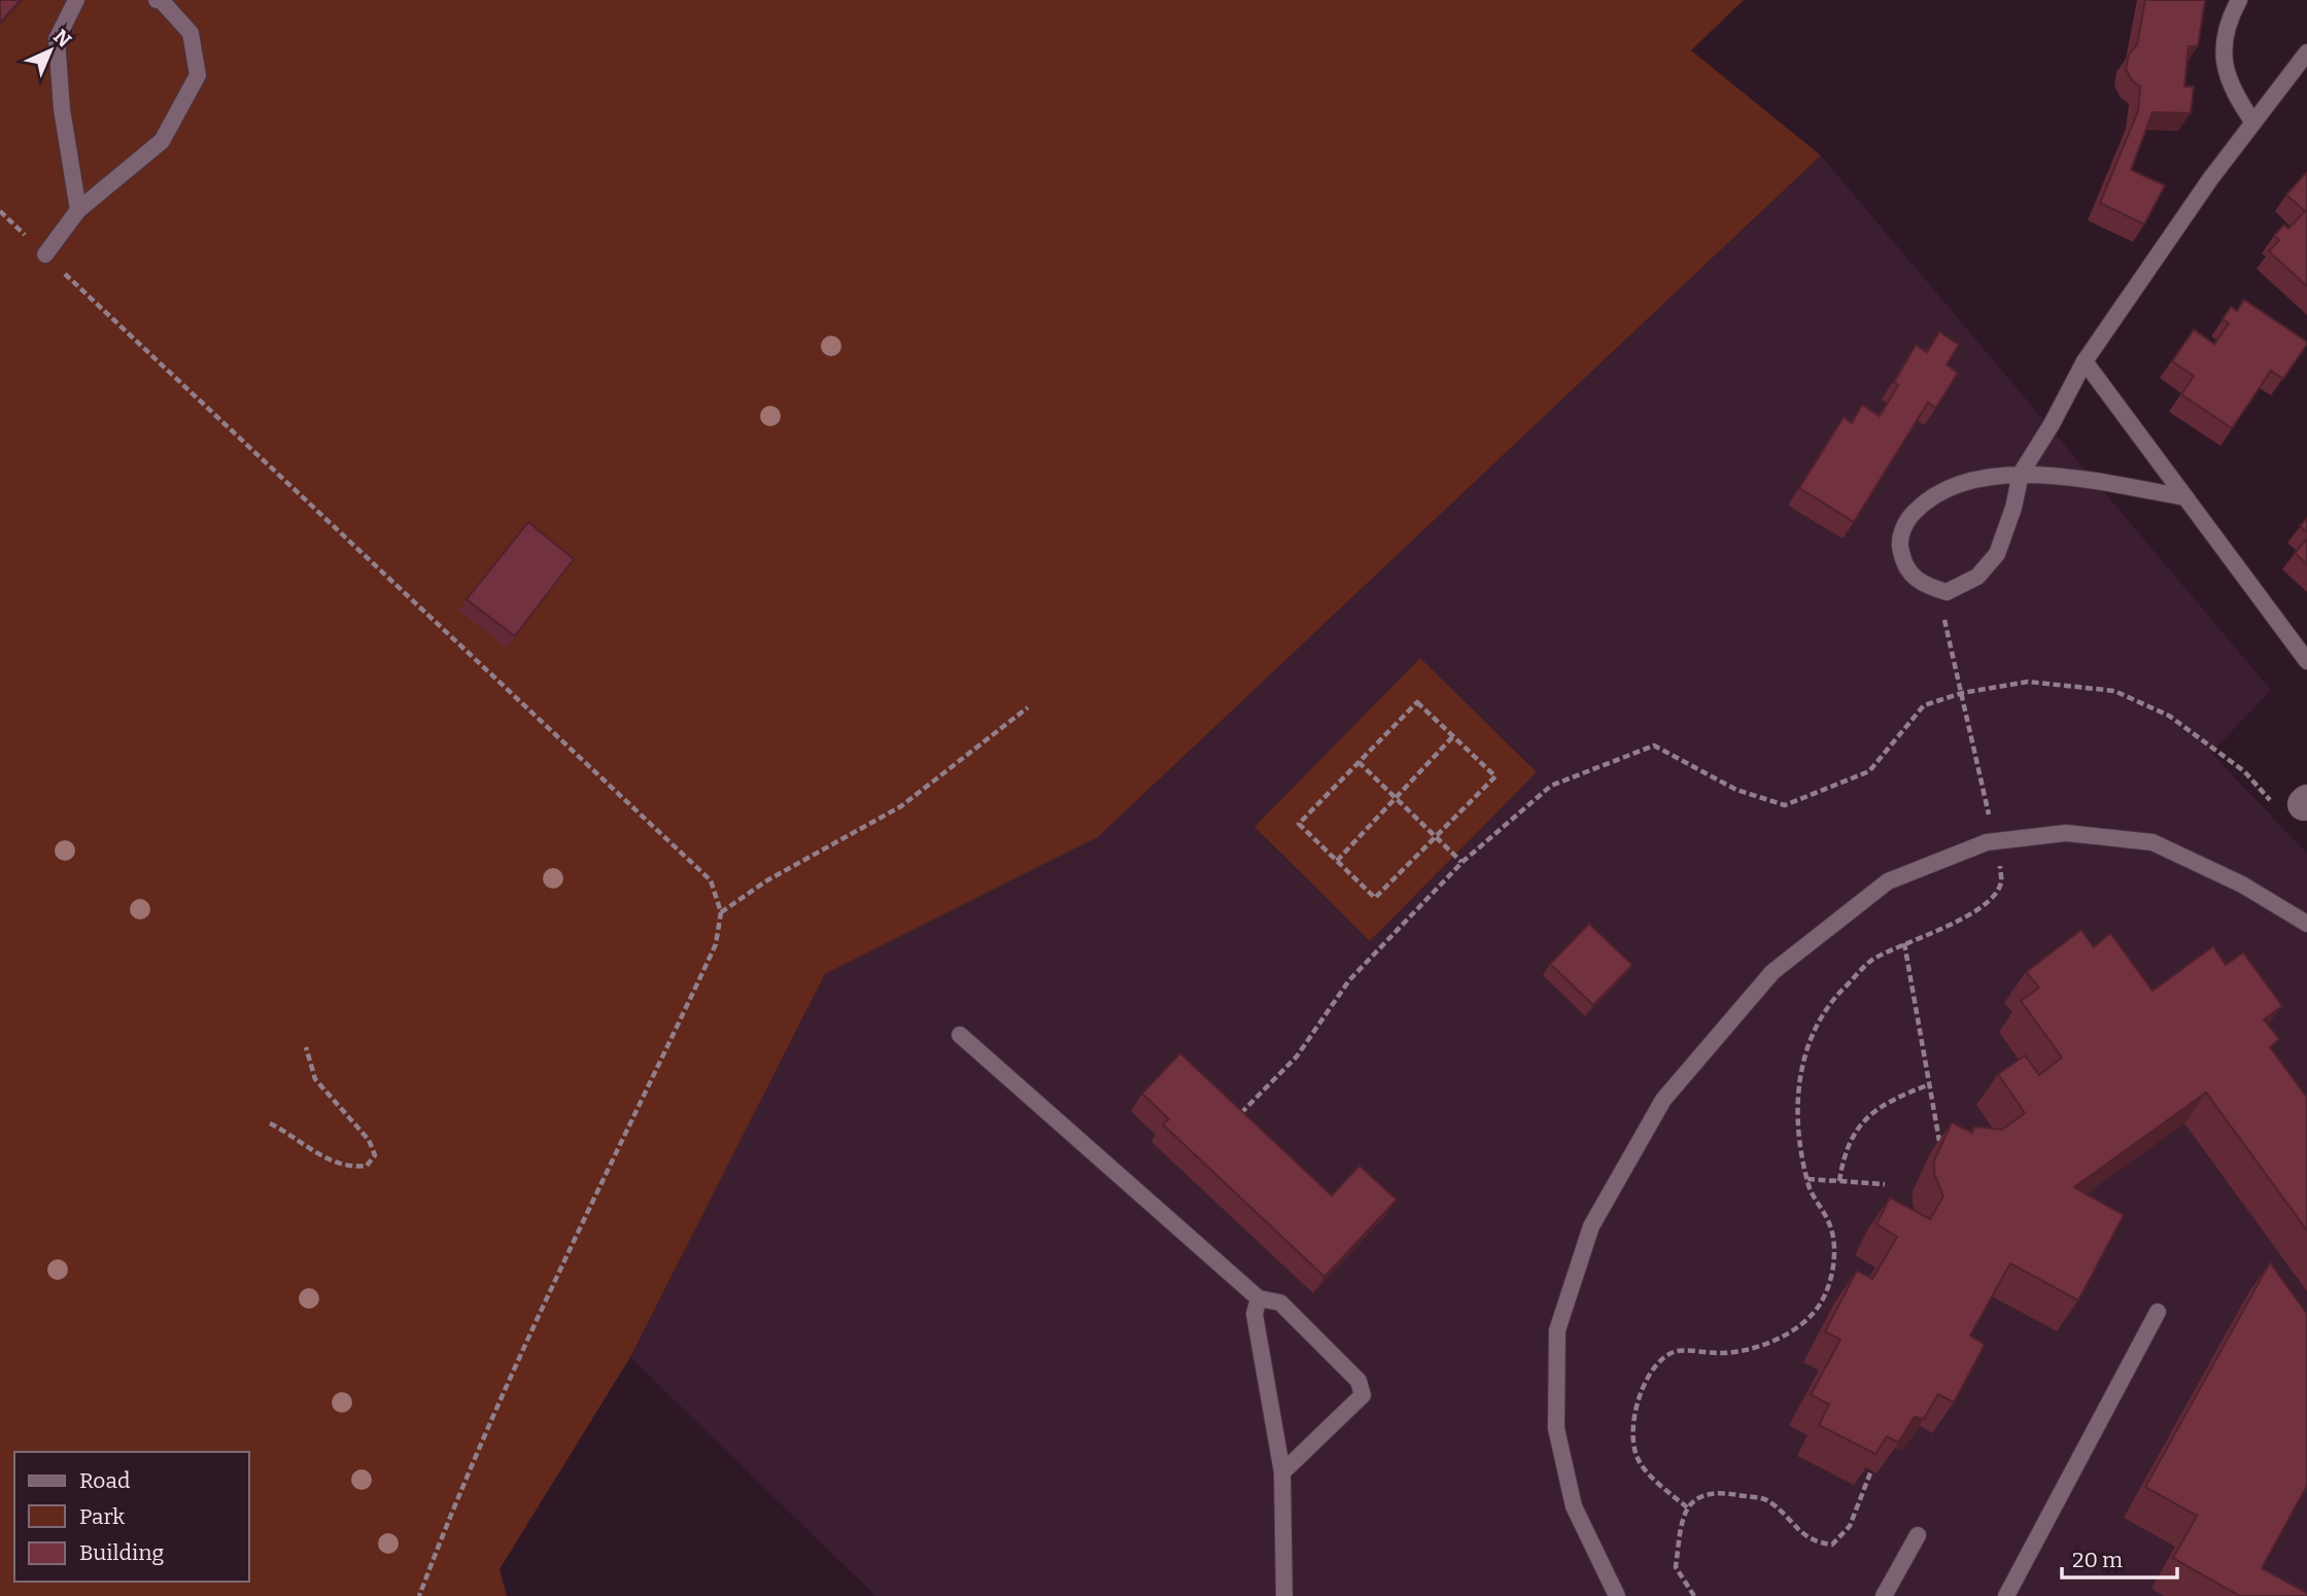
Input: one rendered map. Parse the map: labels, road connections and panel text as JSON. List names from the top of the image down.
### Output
{
  "legend": ["Road", "Park", "Building"],
  "scale_bar": "20 m",
  "north": "top right"
}
